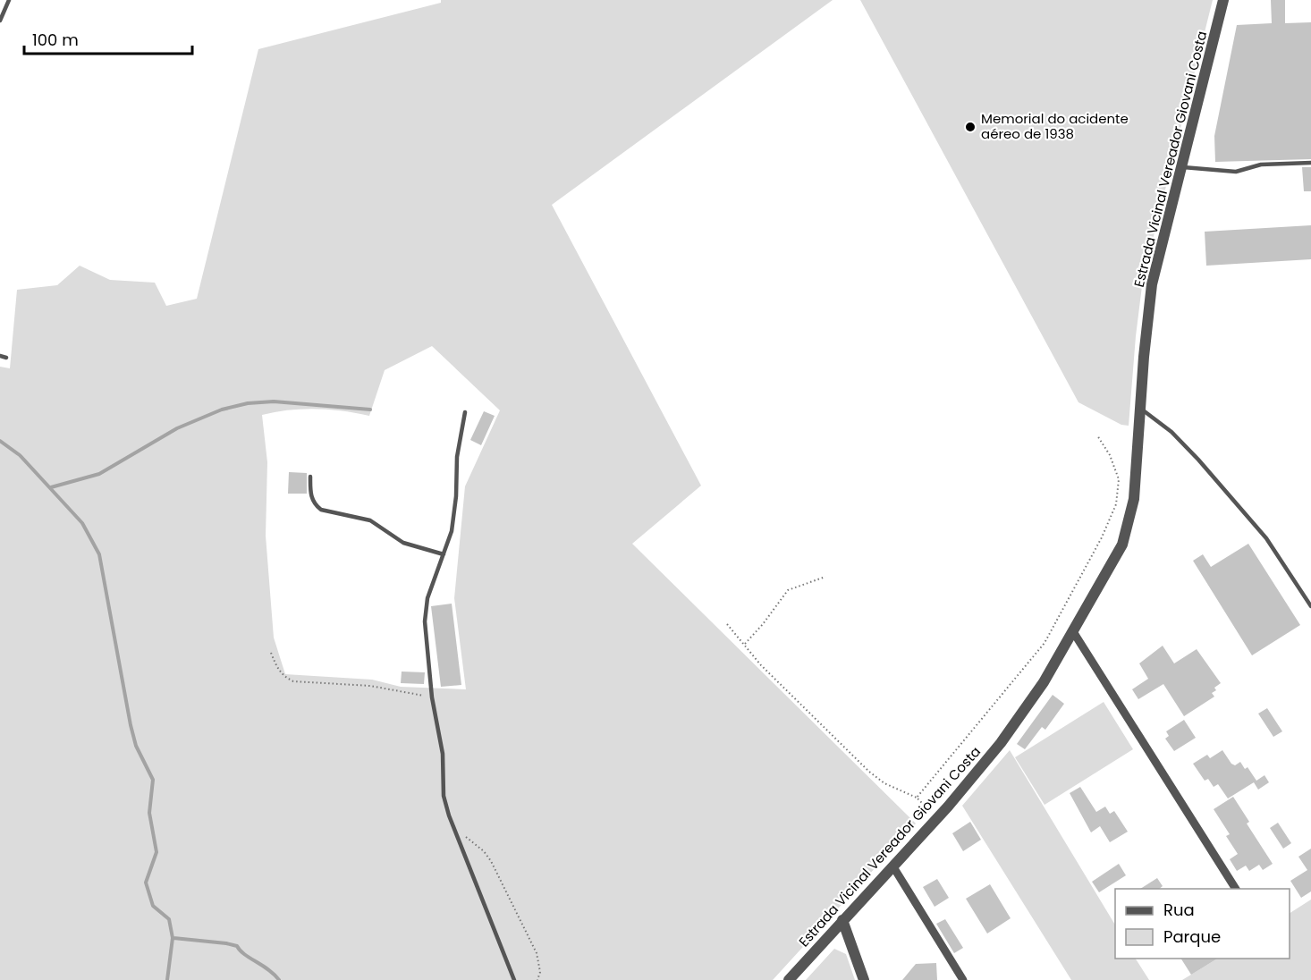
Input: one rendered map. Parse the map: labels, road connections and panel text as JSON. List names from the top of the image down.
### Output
{
  "streets": {
    "street": ["Estrada Vicinal Vereador Giovani Costa"]
  },
  "places": ["Memorial do acidente aéreo de 1938"],
  "legend": ["Rua", "Parque"],
  "scale_bar": "100 m"
}
